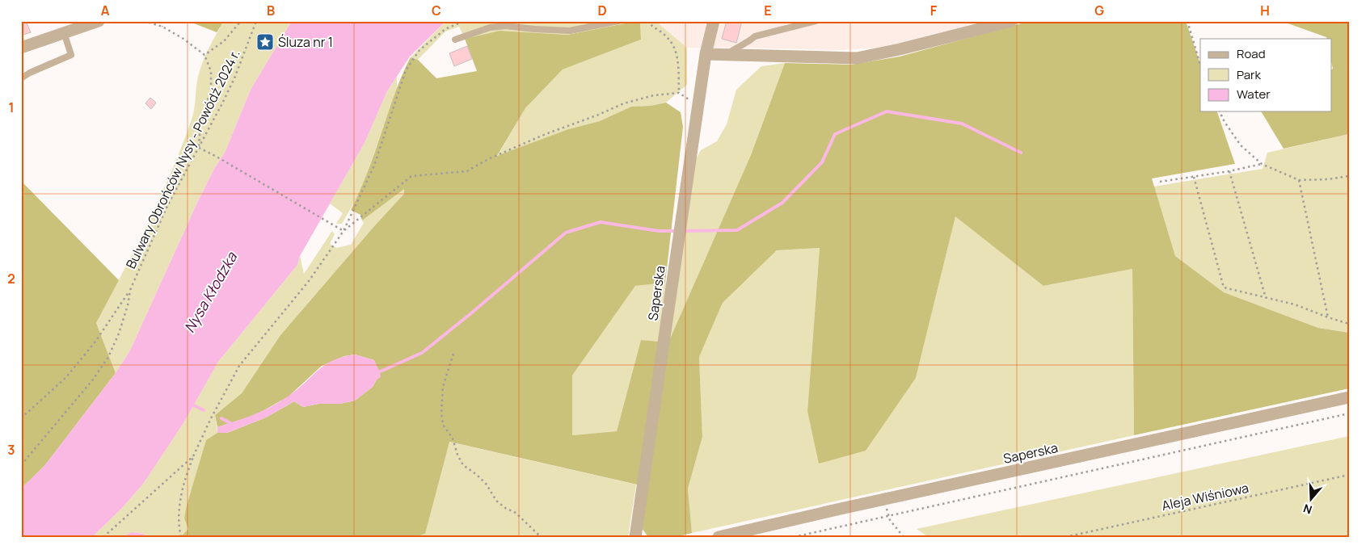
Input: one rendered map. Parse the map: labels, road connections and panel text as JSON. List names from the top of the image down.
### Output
{
  "streets": {
    "street": ["Saperska"],
    "path": ["Bulwary Obrońców Nysy - Powódź 2024 r.", "Aleja Wiśniowa"]
  },
  "water": ["Nysa Kłodzka"],
  "places": {
    "place": ["Śluza nr 1"]
  },
  "legend": ["Road", "Park", "Water"],
  "north": "bottom",
  "grid": {
    "columns": [
      "A",
      "B",
      "C",
      "D",
      "E",
      "F",
      "G",
      "H"
    ],
    "rows": ["1", "2", "3"]
  }
}
